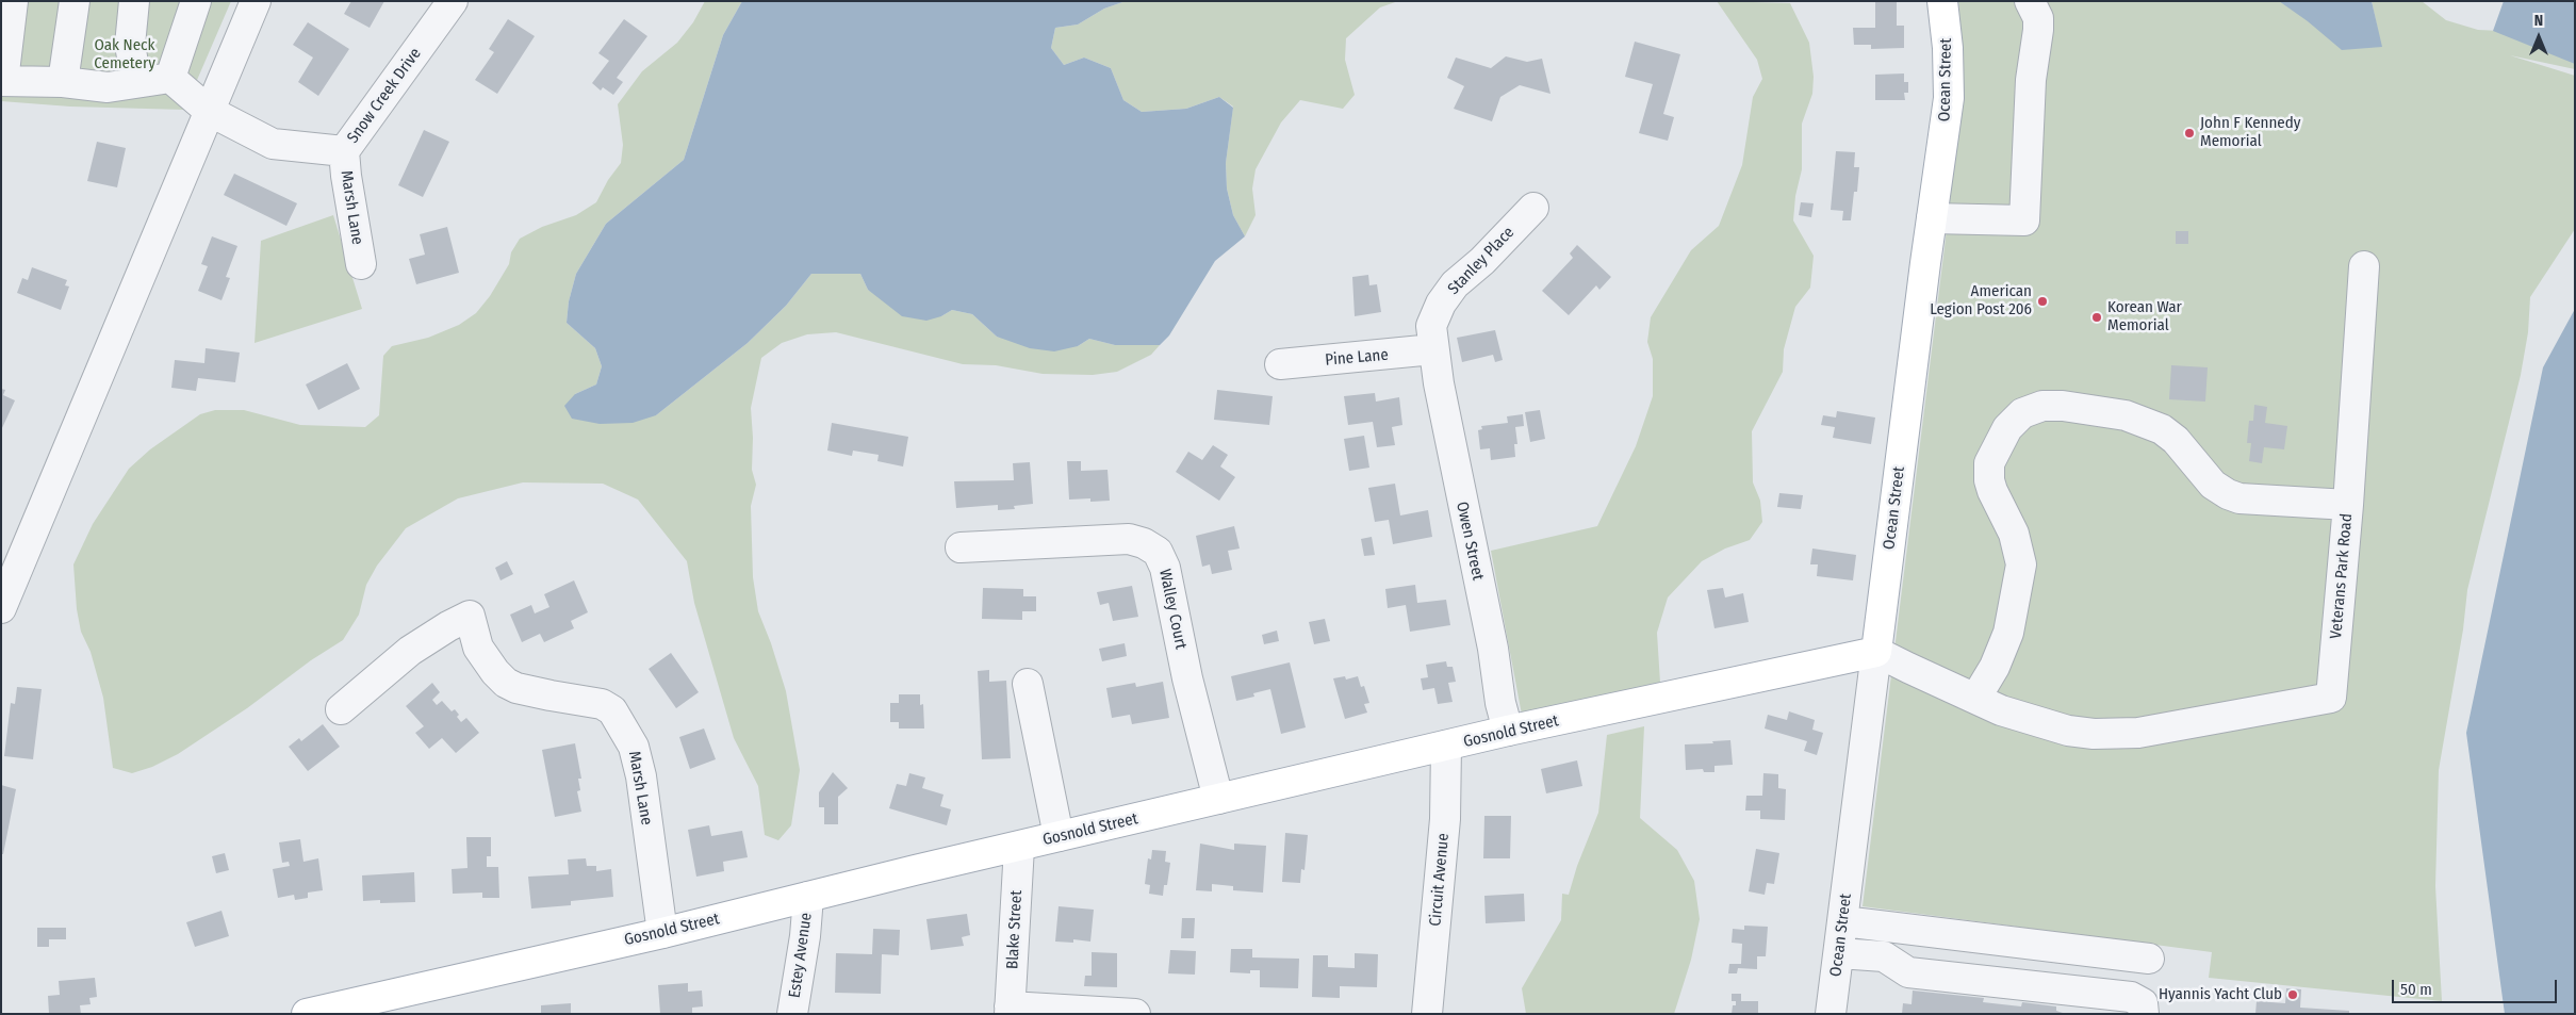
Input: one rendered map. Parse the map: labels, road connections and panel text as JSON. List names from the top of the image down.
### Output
{
  "streets": {
    "main road": ["Ocean Street", "Gosnold Street"],
    "street": [
      "Snow Creek Drive",
      "Marsh Lane",
      "Stanley Place",
      "Pine Lane",
      "Owen Street",
      "Veterans Park Road",
      "Walley Court",
      "Circuit Avenue",
      "Blake Street",
      "Estey Avenue"
    ]
  },
  "crossings": [
    ["Ocean Street", "Veterans Park Road"],
    ["Ocean Street", "Gosnold Street"],
    ["Snow Creek Drive", "Marsh Lane"],
    ["Marsh Lane", "Gosnold Street"],
    ["Stanley Place", "Pine Lane"],
    ["Stanley Place", "Owen Street"],
    ["Pine Lane", "Owen Street"],
    ["Owen Street", "Gosnold Street"],
    ["Veterans Park Road", "Gosnold Street"],
    ["Walley Court", "Gosnold Street"],
    ["Gosnold Street", "Circuit Avenue"],
    ["Gosnold Street", "Blake Street"],
    ["Gosnold Street", "Estey Avenue"]
  ],
  "parks": ["Oak Neck Cemetery"],
  "places": [
    "John F Kennedy Memorial",
    "American Legion Post 206",
    "Korean War Memorial",
    "Hyannis Yacht Club"
  ],
  "scale_bar": "50 m",
  "north": "top"
}
